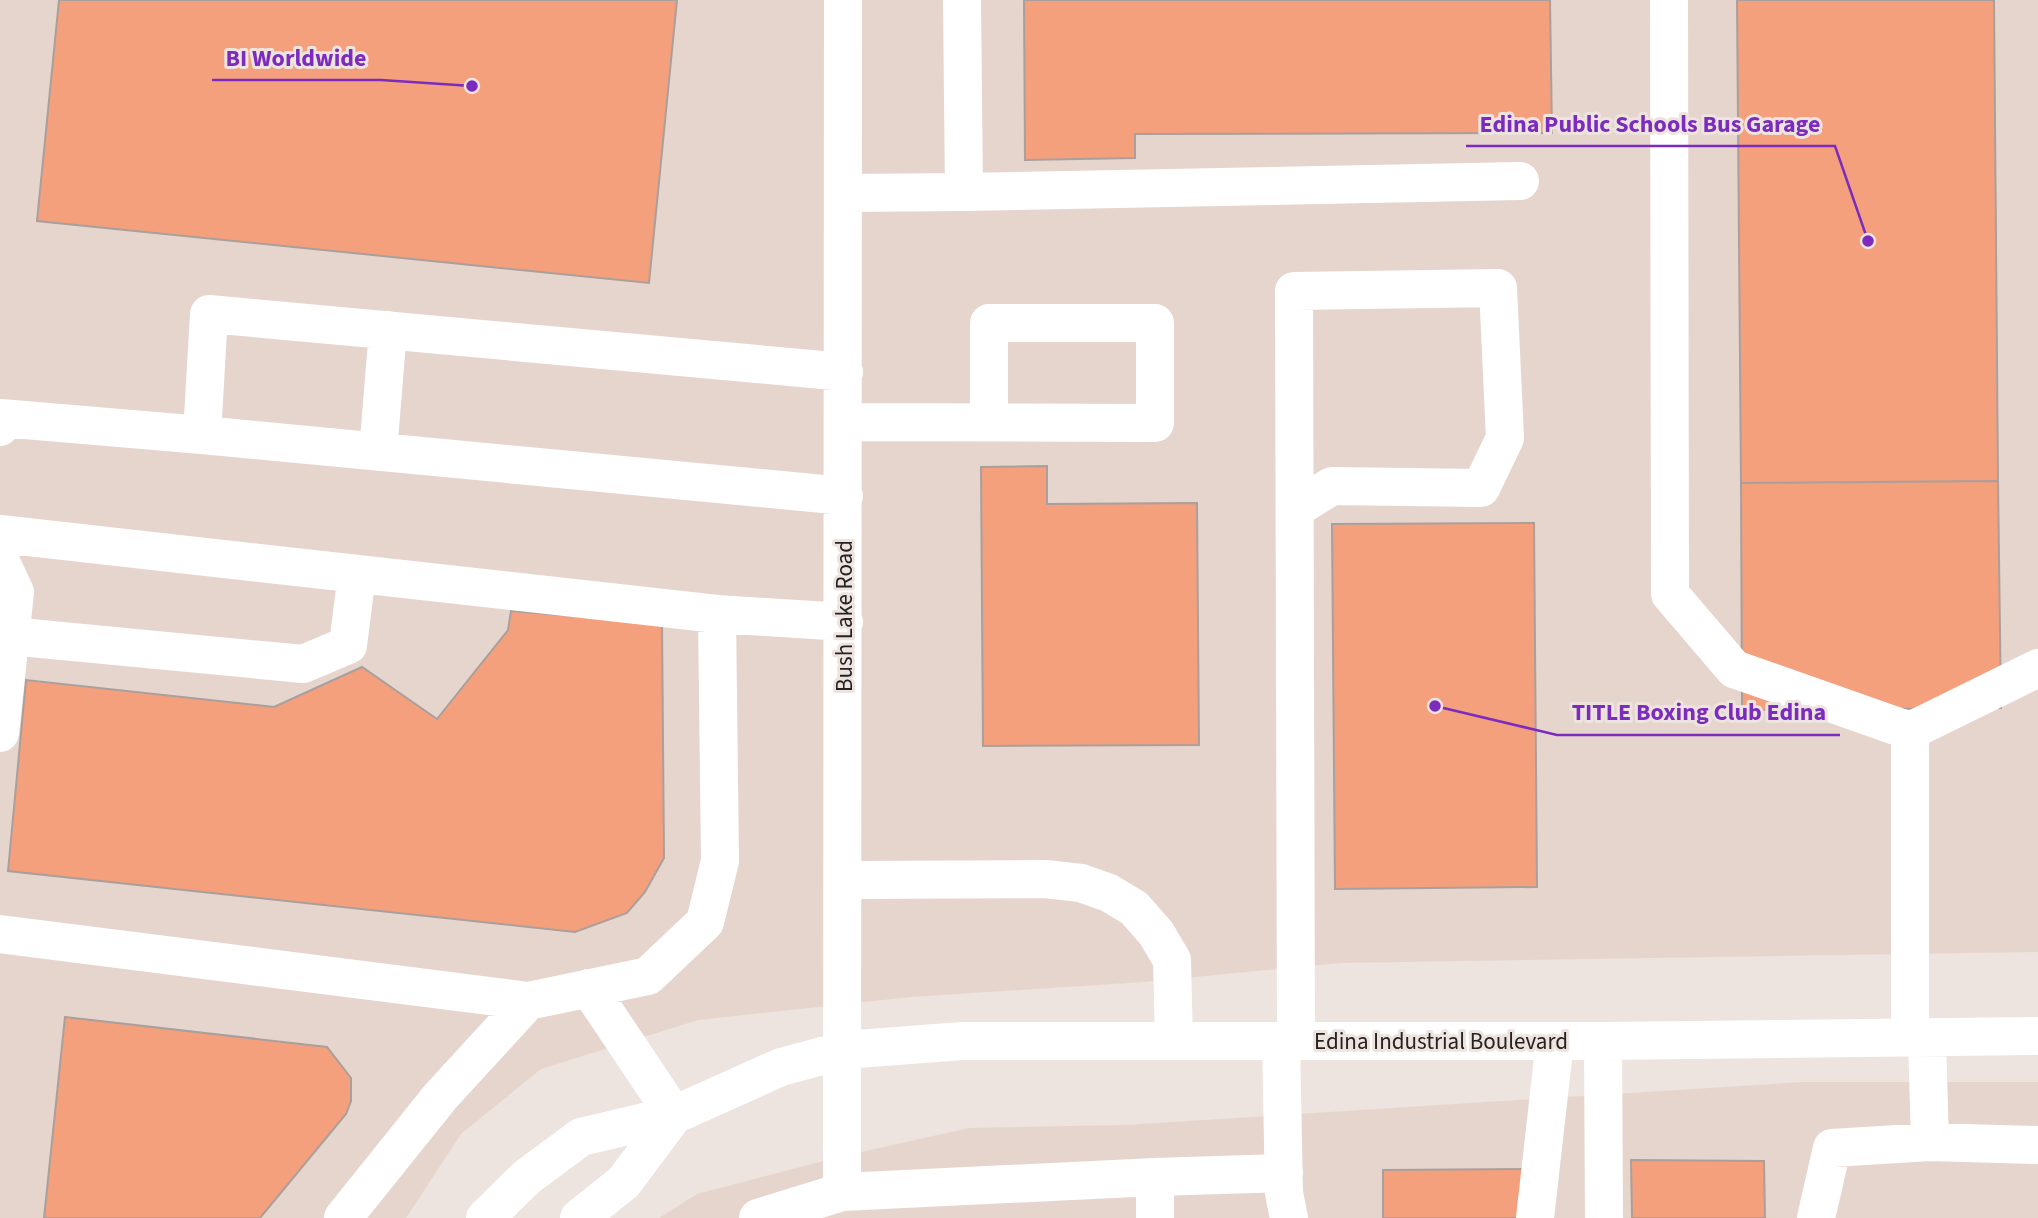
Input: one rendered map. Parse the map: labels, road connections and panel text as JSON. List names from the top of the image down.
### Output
{
  "streets": {
    "street": ["Bush Lake Road", "Edina Industrial Boulevard"]
  },
  "crossings": [
    ["Bush Lake Road", "Edina Industrial Boulevard"]
  ],
  "places": ["BI Worldwide", "Edina Public Schools Bus Garage", "TITLE Boxing Club Edina"]
}
